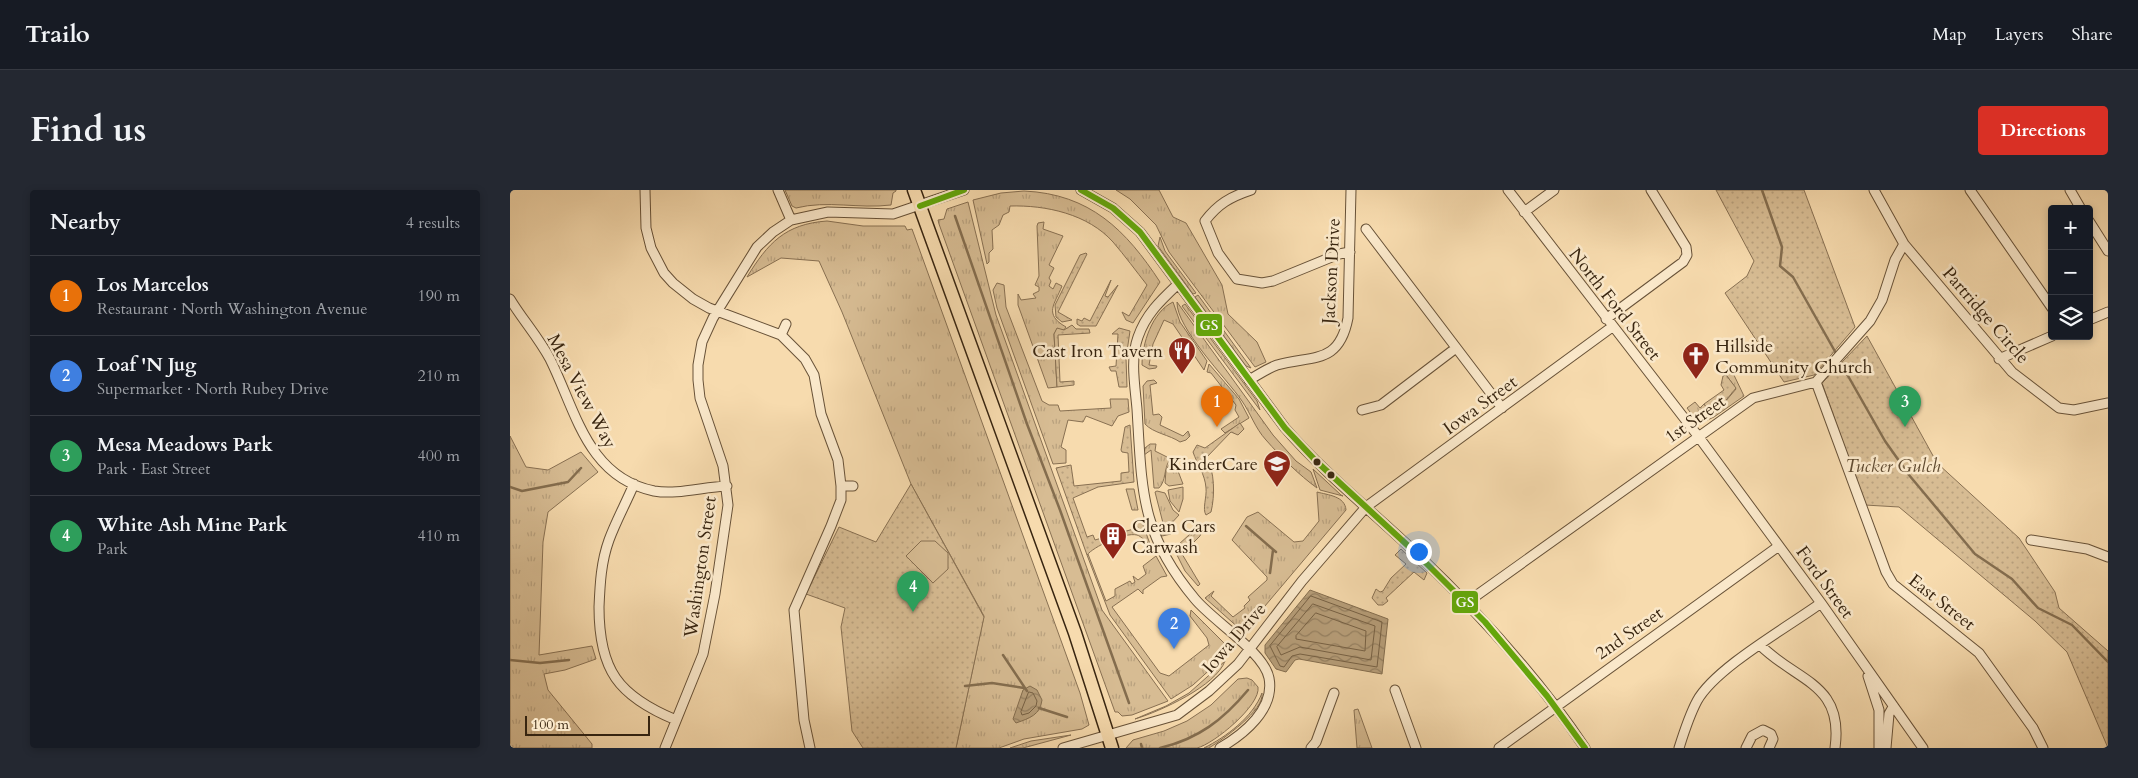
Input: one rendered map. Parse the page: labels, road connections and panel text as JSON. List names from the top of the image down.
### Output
{
  "streets": {
    "street": [
      "Jackson Drive",
      "North Ford Street",
      "Partridge Circle",
      "Mesa View Way",
      "Iowa Street",
      "1st Street",
      "Washington Street",
      "Ford Street",
      "East Street",
      "2nd Street",
      "Iowa Drive"
    ]
  },
  "crossings": [
    ["North Ford Street", "Iowa Street"],
    ["North Ford Street", "1st Street"],
    ["North Ford Street", "Ford Street"],
    ["Mesa View Way", "Washington Street"],
    ["Iowa Street", "Iowa Drive"],
    ["1st Street", "Ford Street"],
    ["1st Street", "East Street"],
    ["Ford Street", "2nd Street"]
  ],
  "parks": ["Tucker Gulch"],
  "places": {
    "restaurant": ["Cast Iron Tavern"],
    "church": ["Hillside Community Church"],
    "school or university": ["KinderCare"],
    "building": ["Clean Cars Carwash"]
  },
  "lines": ["transit line GS"],
  "scale_bar": "100 m",
  "page": {
    "header": "Trailo",
    "nav": ["Map", "Layers", "Share"],
    "title": "Find us",
    "buttons": "Directions",
    "heading": ["Nearby", "4 results"],
    "map_buttons": ["+", "−"],
    "list": [
      {
        "mark": "1",
        "name": "Los Marcelos",
        "note": "Restaurant · North Washington Avenue",
        "value": "190 m"
      },
      {
        "mark": "2",
        "name": "Loaf 'N Jug",
        "note": "Supermarket · North Rubey Drive",
        "value": "210 m"
      },
      {
        "mark": "3",
        "name": "Mesa Meadows Park",
        "note": "Park · East Street",
        "value": "400 m"
      },
      {
        "mark": "4",
        "name": "White Ash Mine Park",
        "note": "Park",
        "value": "410 m"
      }
    ],
    "pins": [
      "1",
      "3",
      "4",
      "2"
    ],
    "scale": "100 m"
  }
}
